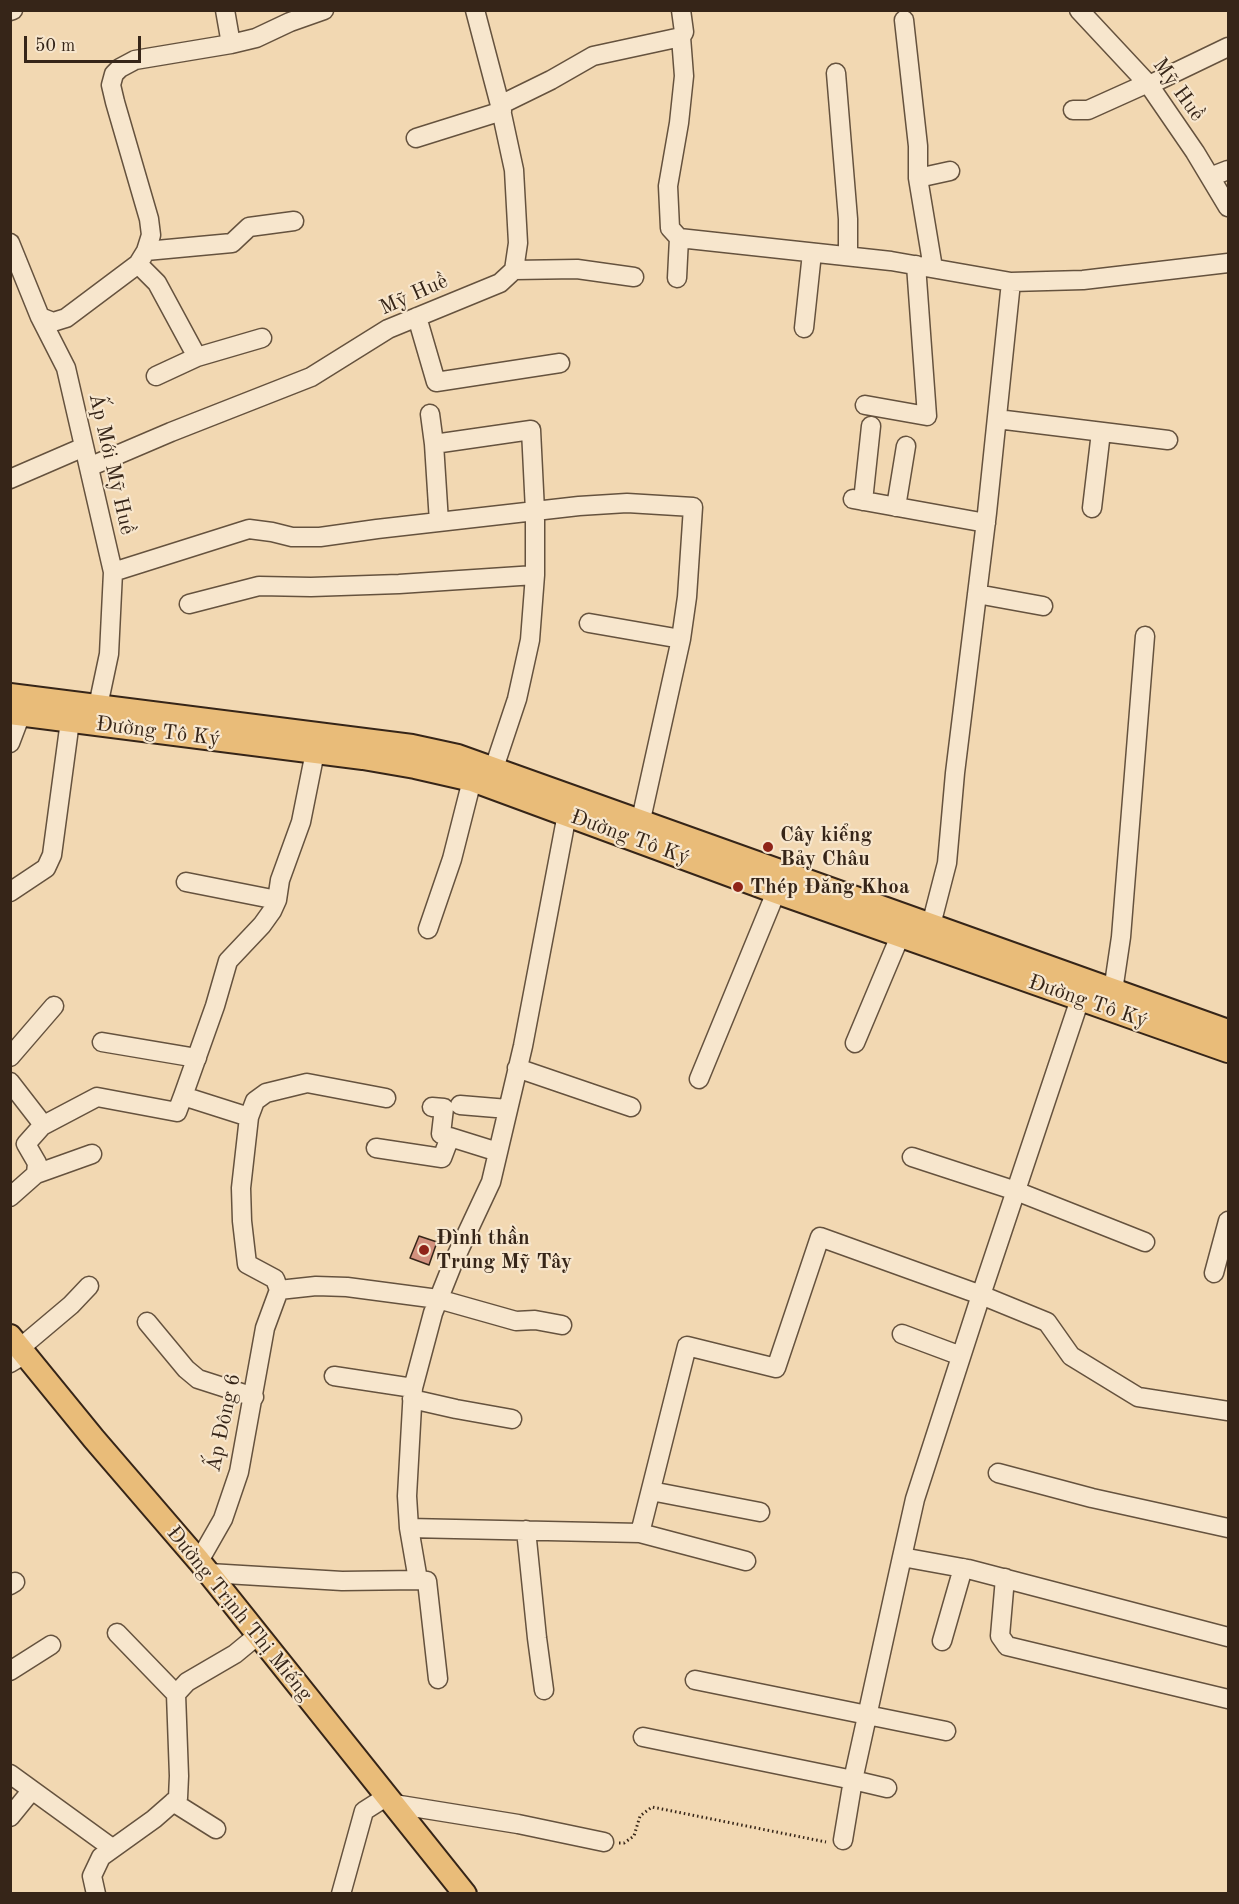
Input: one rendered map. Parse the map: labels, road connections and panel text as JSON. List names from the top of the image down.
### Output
{
  "streets": {
    "main road": ["Đường Tô Ký", "Đường Trịnh Thị Miếng"],
    "street": ["Mỹ Huề", "Ấp Mới Mỹ Huề", "Ấp Đông 6"]
  },
  "crossings": [
    ["Mỹ Huề", "Ấp Mới Mỹ Huề"],
    ["Ấp Mới Mỹ Huề", "Đường Tô Ký"],
    ["Ấp Đông 6", "Đường Trịnh Thị Miếng"]
  ],
  "places": ["Cây kiểng Bảy Châu", "Thép Đăng Khoa", "Đình thần Trung Mỹ Tây"],
  "scale_bar": "50 m"
}
